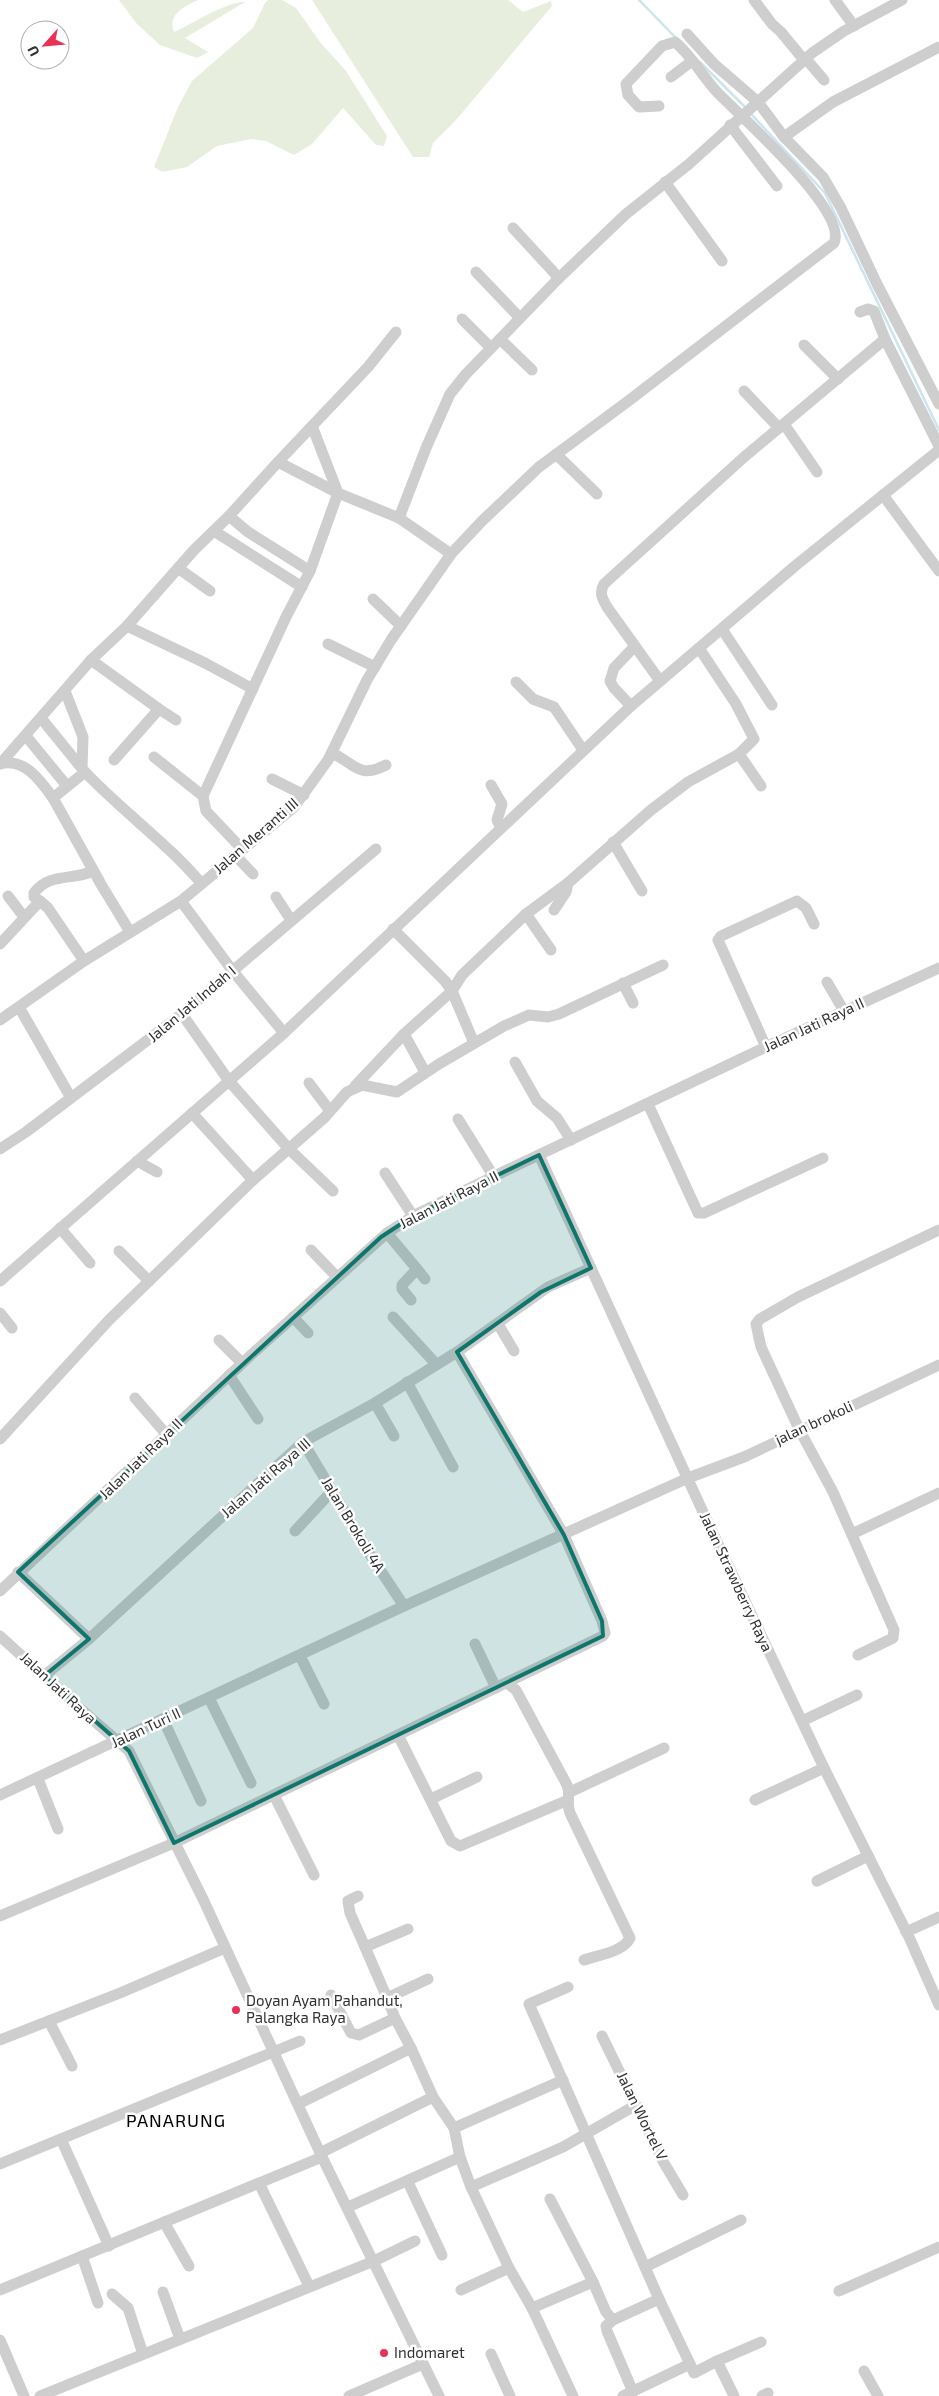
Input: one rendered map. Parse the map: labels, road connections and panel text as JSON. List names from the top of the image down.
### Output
{
  "streets": {
    "street": [
      "Jalan Meranti III",
      "Jalan Jati Indah I",
      "Jalan Jati Raya II",
      "jalan brokoli",
      "Jalan Jati Raya III",
      "Jalan Brokoli 4A",
      "Jalan Strawberry Raya",
      "Jalan Jati Raya",
      "Jalan Turi II",
      "Jalan Wortel V"
    ]
  },
  "crossings": [
    ["Jalan Jati Raya II", "Jalan Strawberry Raya"],
    ["jalan brokoli", "Jalan Strawberry Raya"],
    ["jalan brokoli", "Jalan Turi II"],
    ["Jalan Jati Raya III", "Jalan Brokoli 4A"],
    ["Jalan Jati Raya III", "Jalan Strawberry Raya"],
    ["Jalan Jati Raya III", "Jalan Jati Raya"],
    ["Jalan Brokoli 4A", "Jalan Turi II"],
    ["Jalan Jati Raya", "Jalan Turi II"]
  ],
  "districts": ["PANARUNG"],
  "places": ["Doyan Ayam Pahandut, Palangka Raya", "Indomaret"],
  "north": "bottom left"
}
